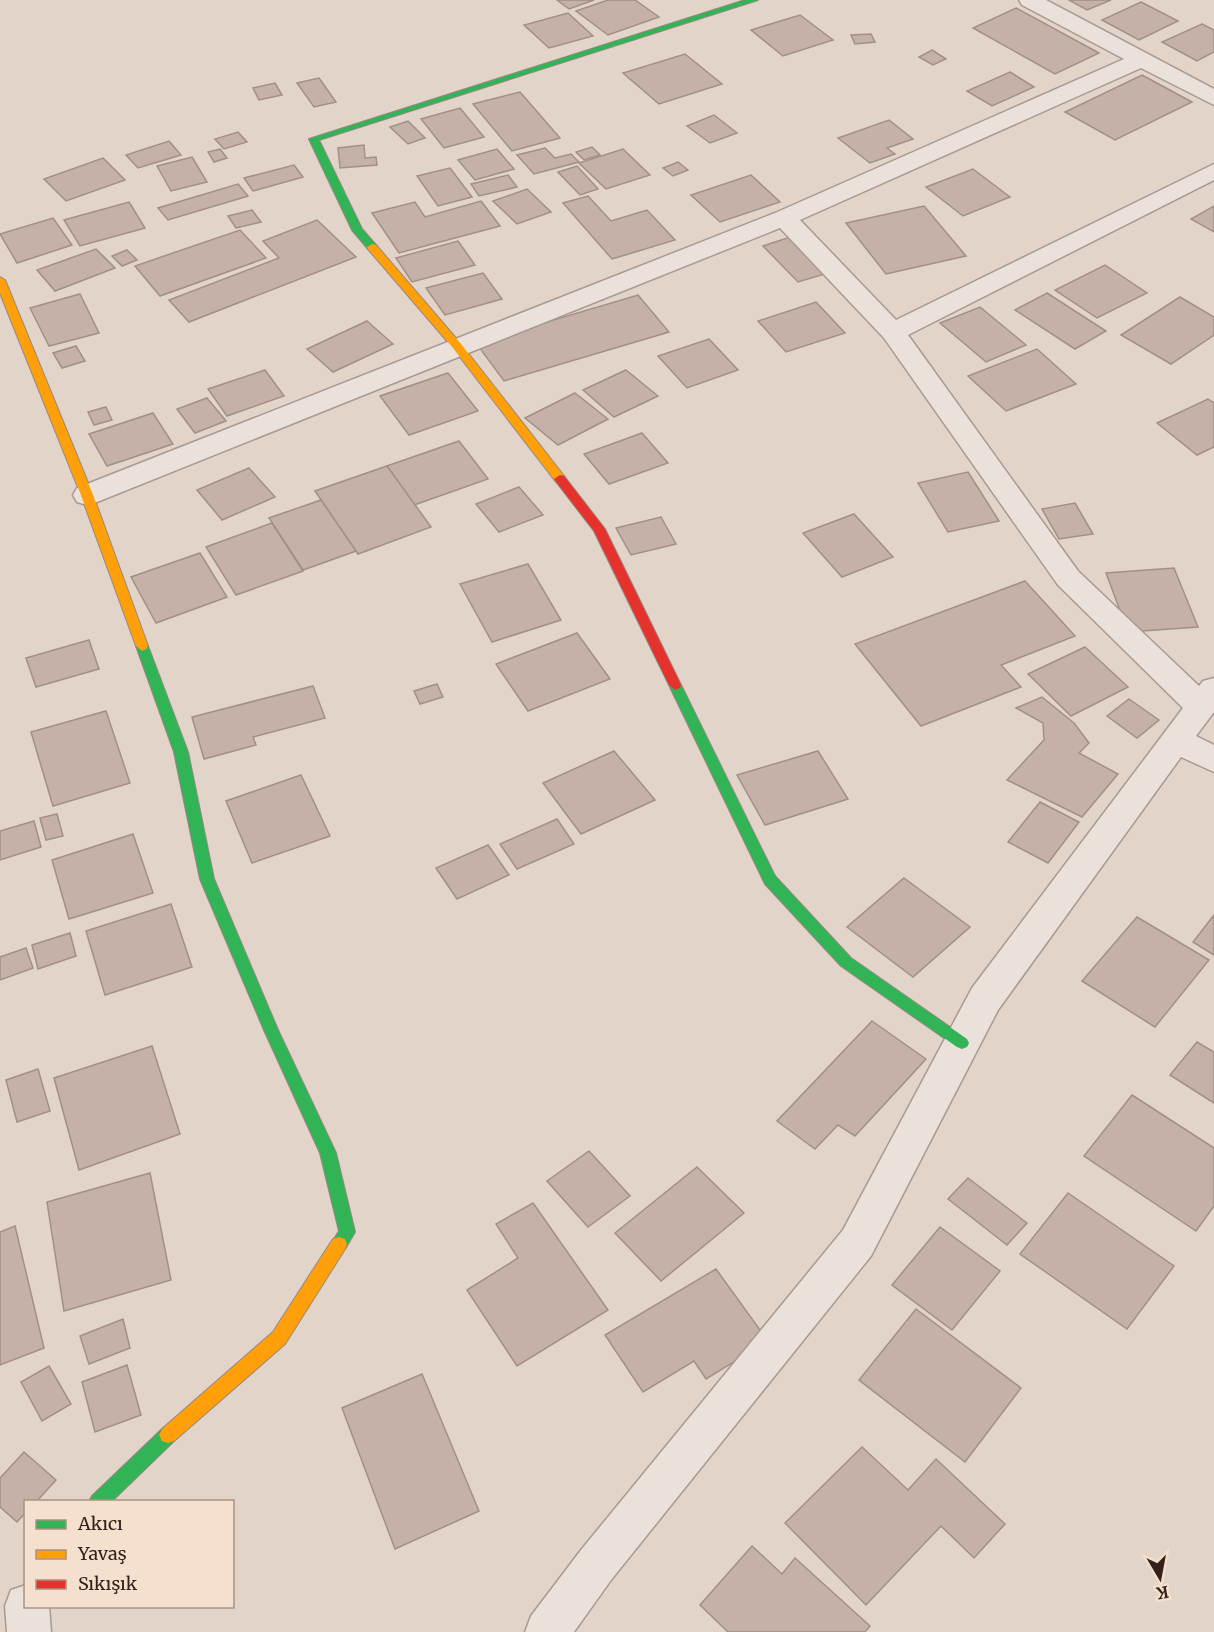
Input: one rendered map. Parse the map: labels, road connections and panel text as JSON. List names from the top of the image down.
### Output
{
  "legend": ["Akıcı", "Yavaş", "Sıkışık"],
  "north": "bottom"
}
